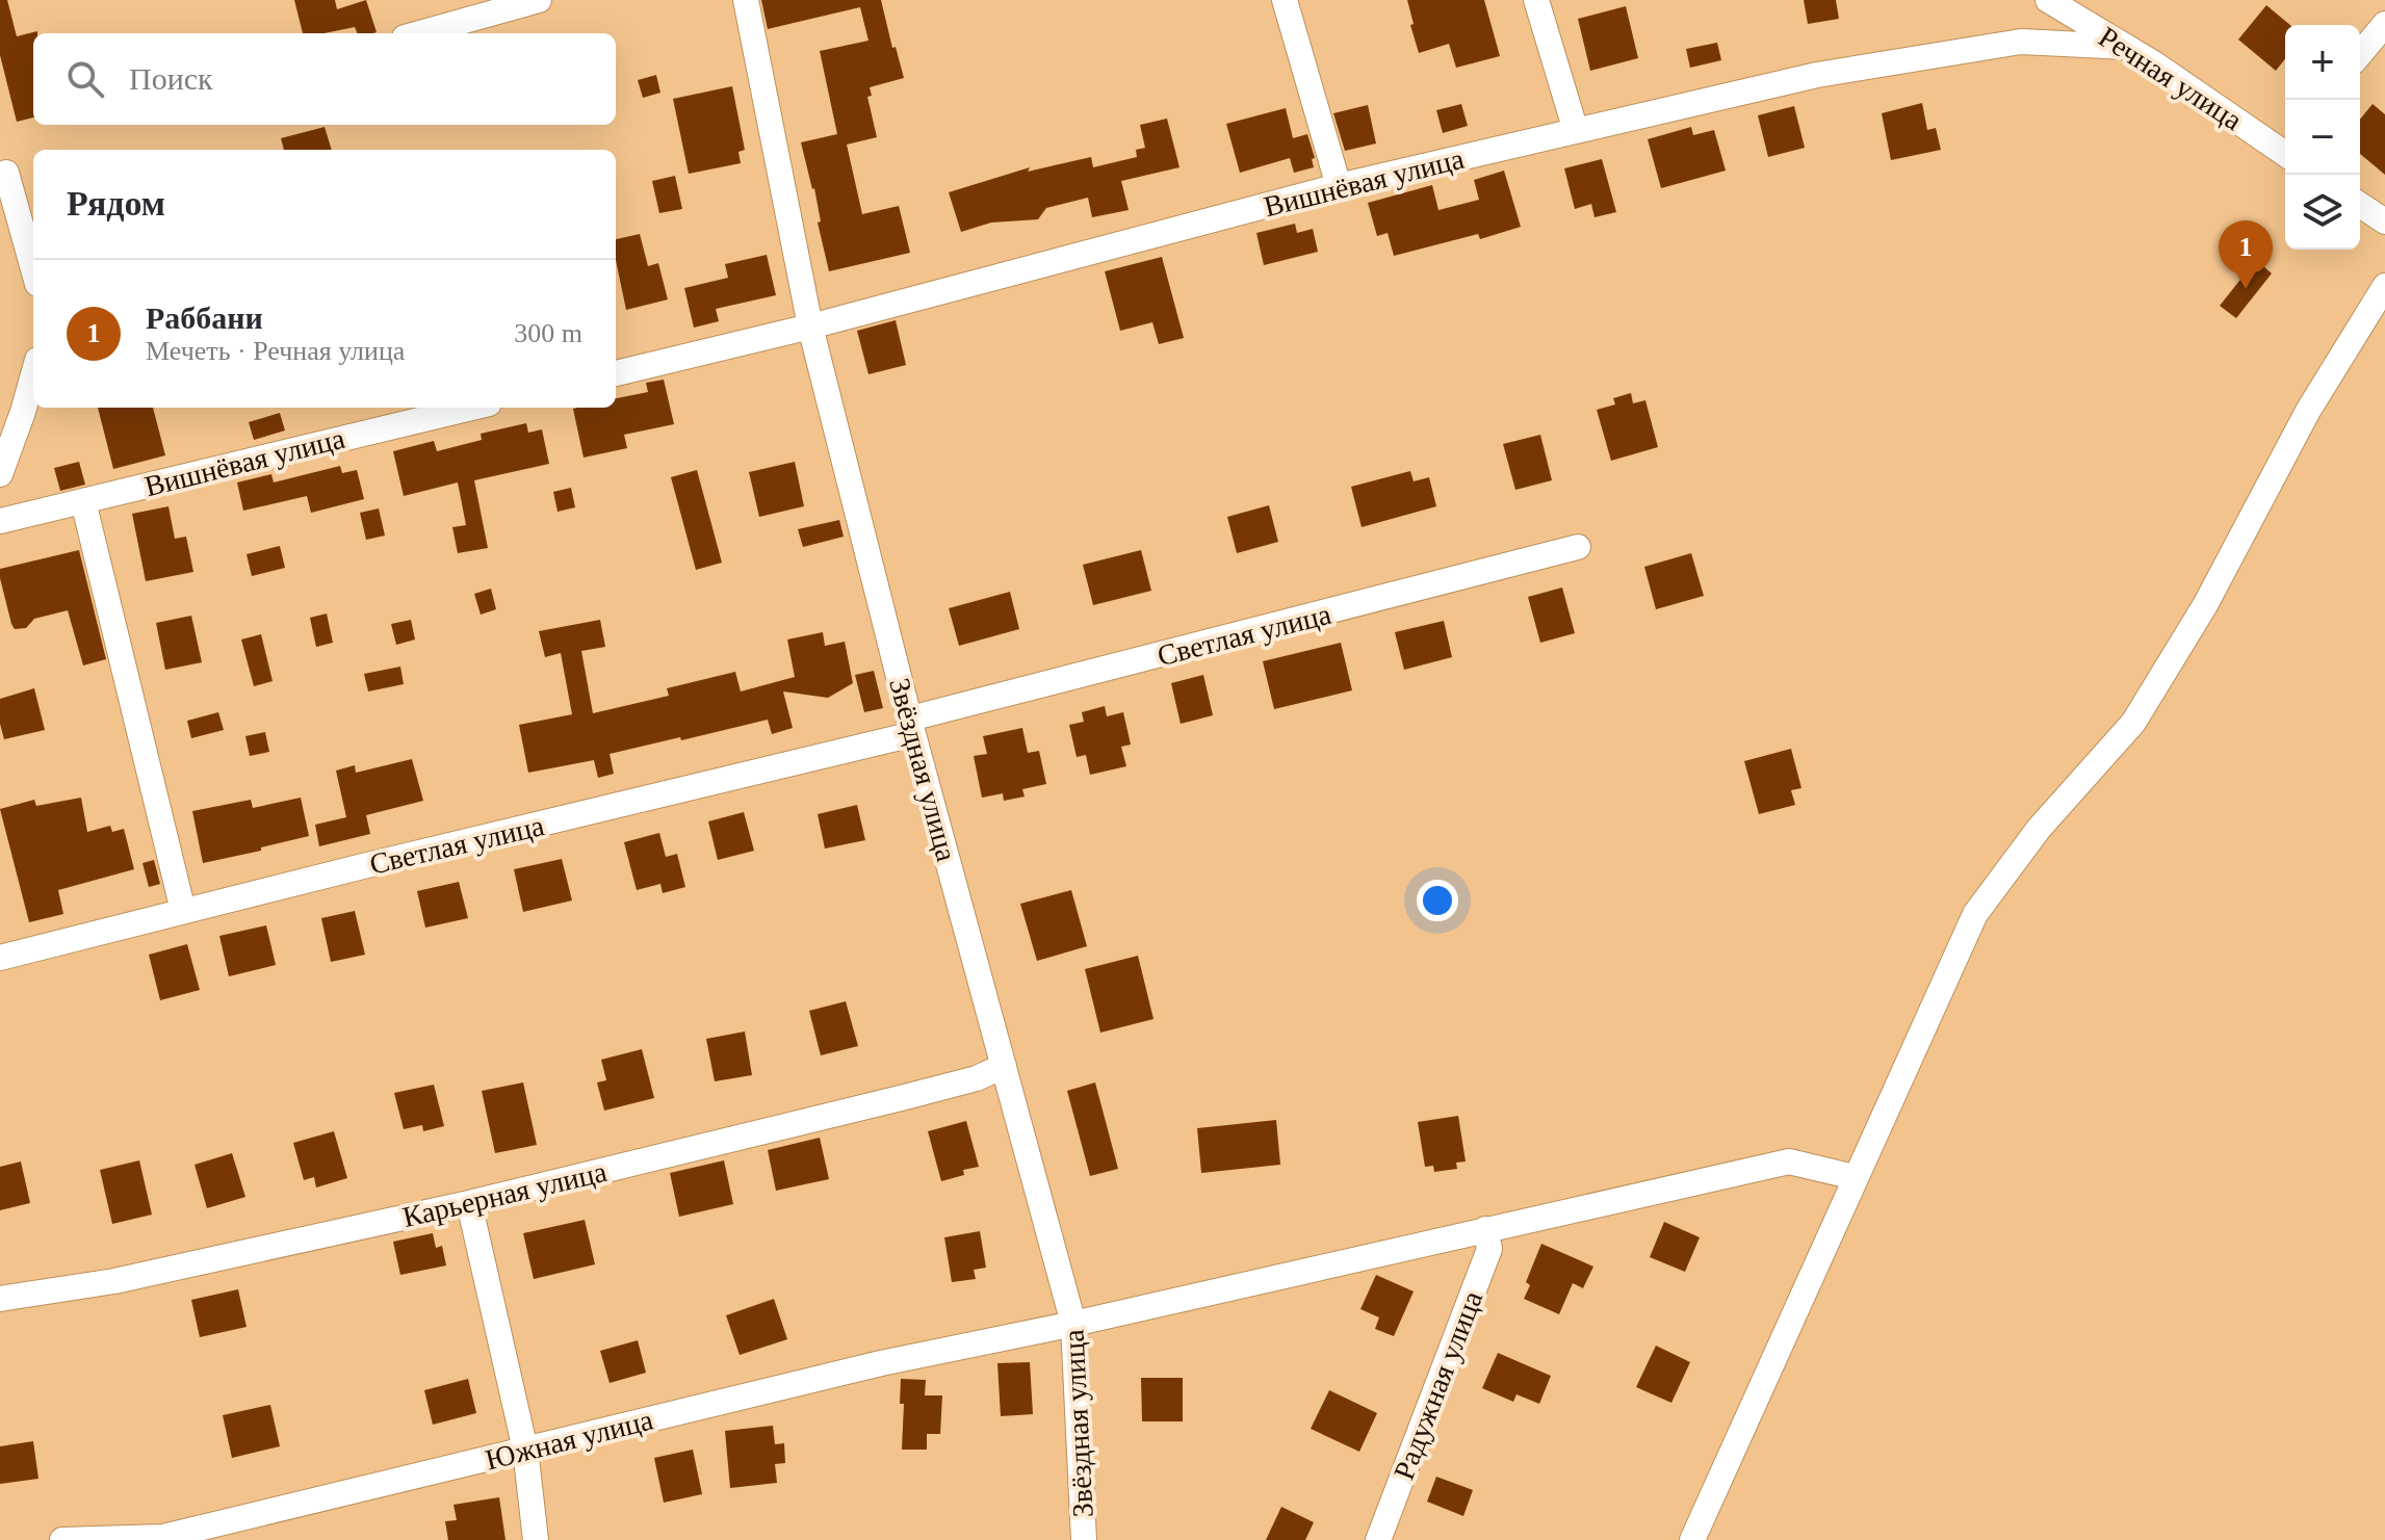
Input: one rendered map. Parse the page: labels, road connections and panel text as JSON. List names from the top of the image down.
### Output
{
  "streets": {
    "street": [
      "Речная улица",
      "Вишнёвая улица",
      "Светлая улица",
      "Звёздная улица",
      "Карьерная улица",
      "Радужная улица",
      "Южная улица"
    ]
  },
  "crossings": [
    ["Речная улица", "Вишнёвая улица"],
    ["Вишнёвая улица", "Звёздная улица"],
    ["Светлая улица", "Звёздная улица"],
    ["Звёздная улица", "Карьерная улица"],
    ["Звёздная улица", "Южная улица"],
    ["Радужная улица", "Южная улица"]
  ],
  "page": {
    "map_buttons": ["+", "−"],
    "search": "Поиск",
    "heading": "Рядом",
    "pins": "1",
    "list": [
      {
        "mark": "1",
        "name": "Раббани",
        "note": "Мечеть · Речная улица",
        "value": "300 m"
      }
    ]
  }
}
